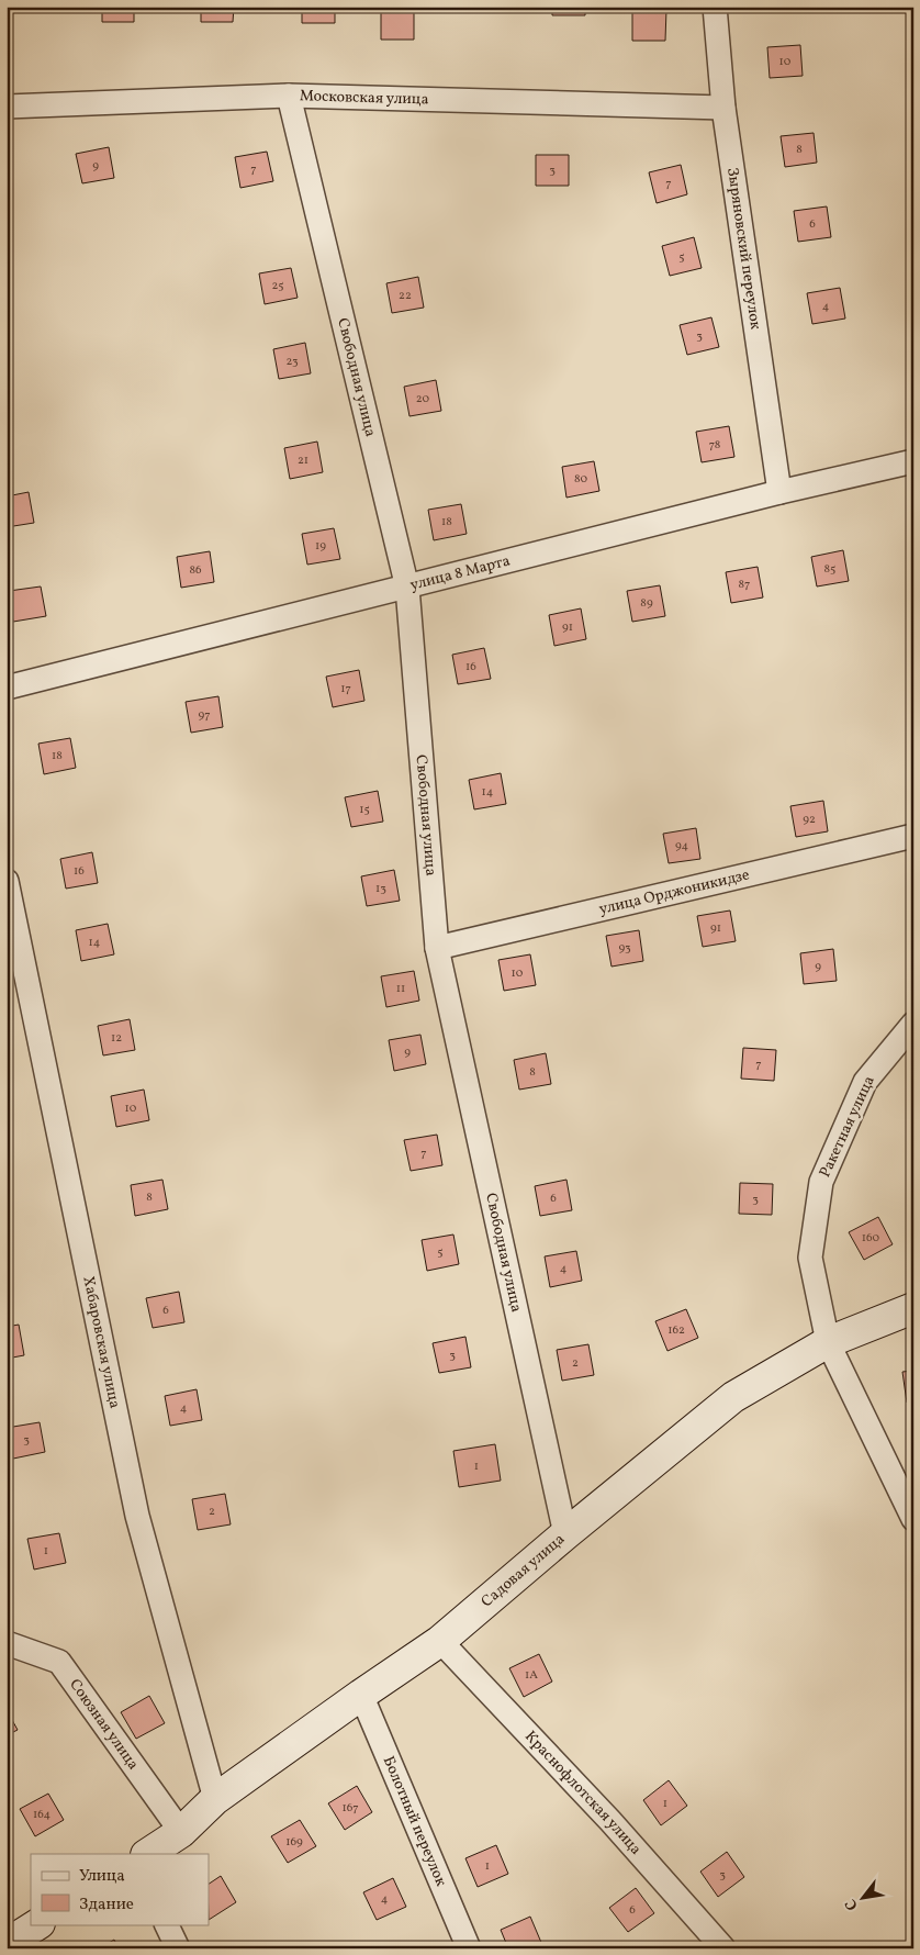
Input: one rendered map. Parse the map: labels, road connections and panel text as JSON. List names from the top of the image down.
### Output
{
  "streets": {
    "street": [
      "Московская улица",
      "Зыряновский переулок",
      "Свободная улица",
      "улица 8 Марта",
      "улица Орджоникидзе",
      "Ракетная улица",
      "Хабаровская улица",
      "Садовая улица",
      "Союзная улица",
      "Краснофлотская улица",
      "Болотный переулок"
    ]
  },
  "crossings": [
    ["Московская улица", "Зыряновский переулок"],
    ["Московская улица", "Свободная улица"],
    ["Зыряновский переулок", "улица 8 Марта"],
    ["Свободная улица", "улица 8 Марта"],
    ["Свободная улица", "улица Орджоникидзе"],
    ["Свободная улица", "Садовая улица"],
    ["Ракетная улица", "Садовая улица"],
    ["Хабаровская улица", "Садовая улица"],
    ["Садовая улица", "Союзная улица"],
    ["Садовая улица", "Краснофлотская улица"],
    ["Садовая улица", "Болотный переулок"]
  ],
  "house_numbers": [
    "10",
    "8",
    "9",
    "7",
    "3",
    "7",
    "6",
    "5",
    "25",
    "22",
    "4",
    "3",
    "23",
    "20",
    "78",
    "21",
    "80",
    "18",
    "19",
    "85",
    "86",
    "87",
    "89",
    "91",
    "16",
    "17",
    "97",
    "18",
    "14",
    "15",
    "92",
    "94",
    "16",
    "13",
    "91",
    "14",
    "93",
    "9",
    "10",
    "11",
    "12",
    "9",
    "7",
    "8",
    "10",
    "7",
    "8",
    "6",
    "3",
    "160",
    "5",
    "4",
    "6",
    "162",
    "3",
    "2",
    "4",
    "3",
    "1",
    "2",
    "1",
    "1А",
    "1",
    "167",
    "164",
    "169",
    "1",
    "3",
    "4",
    "6"
  ],
  "legend": ["Улица", "Здание"],
  "north": "bottom left"
}
